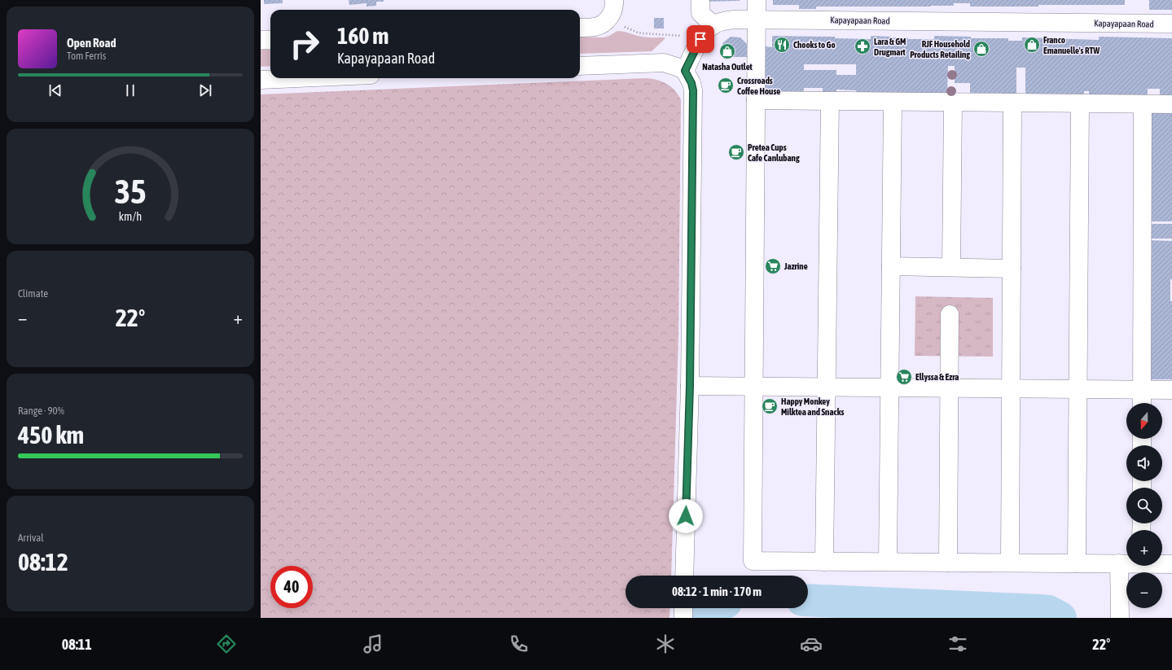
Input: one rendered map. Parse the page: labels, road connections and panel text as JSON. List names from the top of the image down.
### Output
{
  "streets": {
    "street": ["Kapayapaan Road"]
  },
  "places": {
    "restaurant": ["Chooks to Go"],
    "shop": ["Franco Emanuelle's RTW", "RJF Household Products Retailing", "Natasha Outlet"],
    "pharmacy": ["Lara & GM Drugmart"],
    "cafe": ["Crossroads Coffee House", "Pretea Cups Cafe Canlubang", "Happy Monkey Milktea and Snacks"],
    "supermarket": ["Jazrine", "Ellyssa & Ezra"]
  },
  "north": "bottom",
  "page": {
    "turn": ["160 m", "Kapayapaan Road"],
    "song": ["Open Road", "Tom Ferris"],
    "tile": [
      "Climate",
      ["Range · 90%", "450 km"],
      ["Arrival", "08:12"]
    ],
    "heat": ["−", "22°", "+"],
    "map_buttons": ["+", "−"],
    "limit": "40",
    "trip": "08:12 · 1 min · 170 m",
    "tabs": ["08:11", "22°"],
    "gauge": ["35", "km/h"]
  }
}
